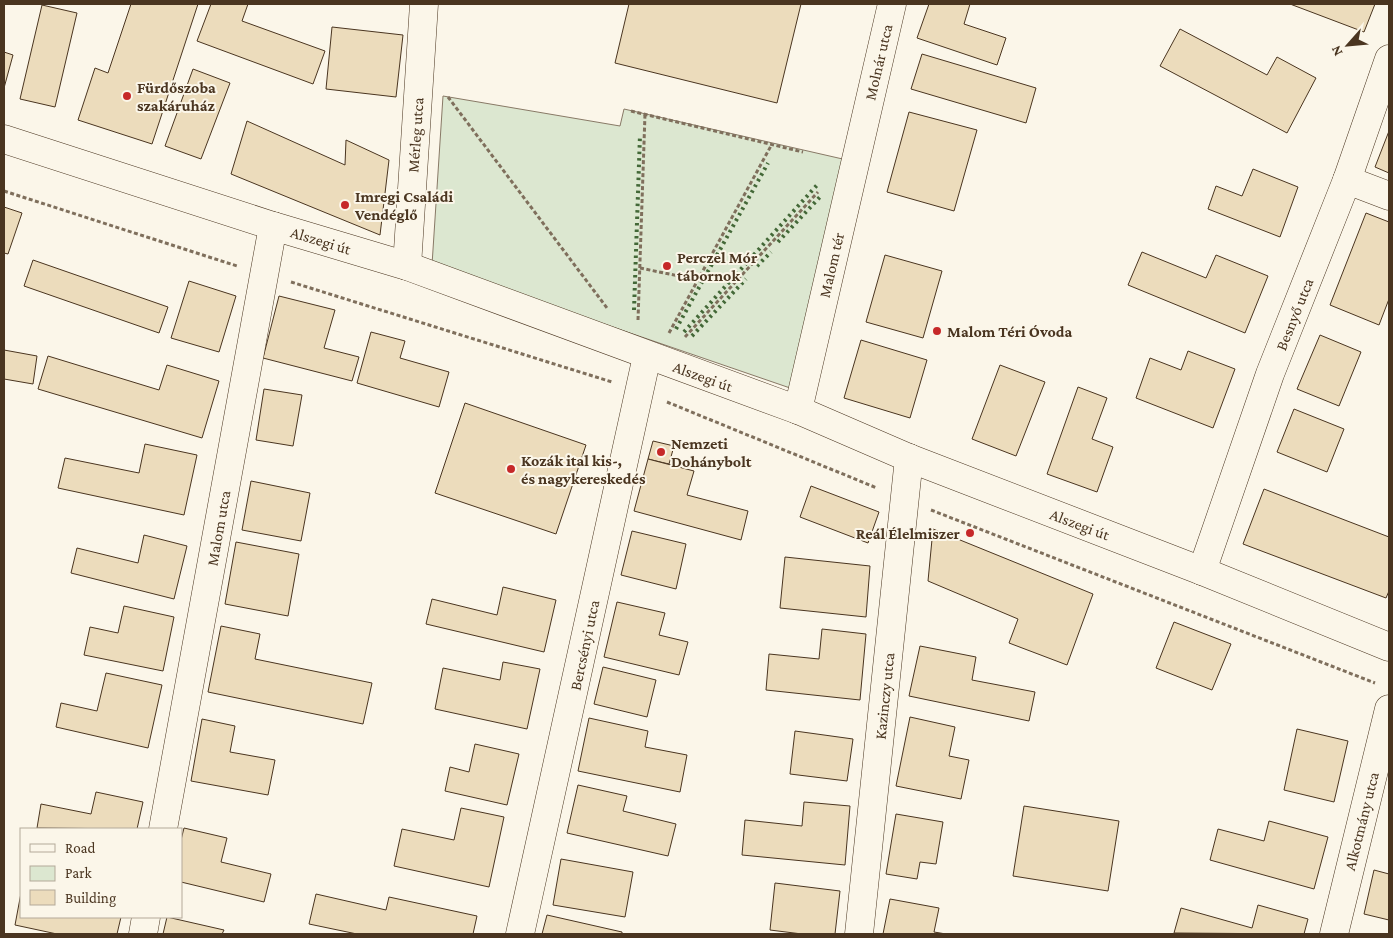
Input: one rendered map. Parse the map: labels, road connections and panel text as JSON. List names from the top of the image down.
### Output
{
  "streets": {
    "street": [
      "Molnár utca",
      "Mérleg utca",
      "Alszegi út",
      "Malom tér",
      "Besnyő utca",
      "Malom utca",
      "Bercsényi utca",
      "Kazinczy utca",
      "Alkotmány utca"
    ]
  },
  "crossings": [
    ["Molnár utca", "Malom tér"],
    ["Mérleg utca", "Alszegi út"],
    ["Alszegi út", "Malom tér"],
    ["Alszegi út", "Besnyő utca"],
    ["Alszegi út", "Malom utca"],
    ["Alszegi út", "Bercsényi utca"],
    ["Alszegi út", "Kazinczy utca"]
  ],
  "places": [
    "Fürdőszoba szakáruház",
    "Imregi Családi Vendéglő",
    "Perczel Mór tábornok",
    "Malom Téri Óvoda",
    "Nemzeti Dohánybolt",
    "Kozák ital kis-, és nagykereskedés",
    "Reál Élelmiszer"
  ],
  "legend": ["Road", "Park", "Building"],
  "north": "bottom left"
}
